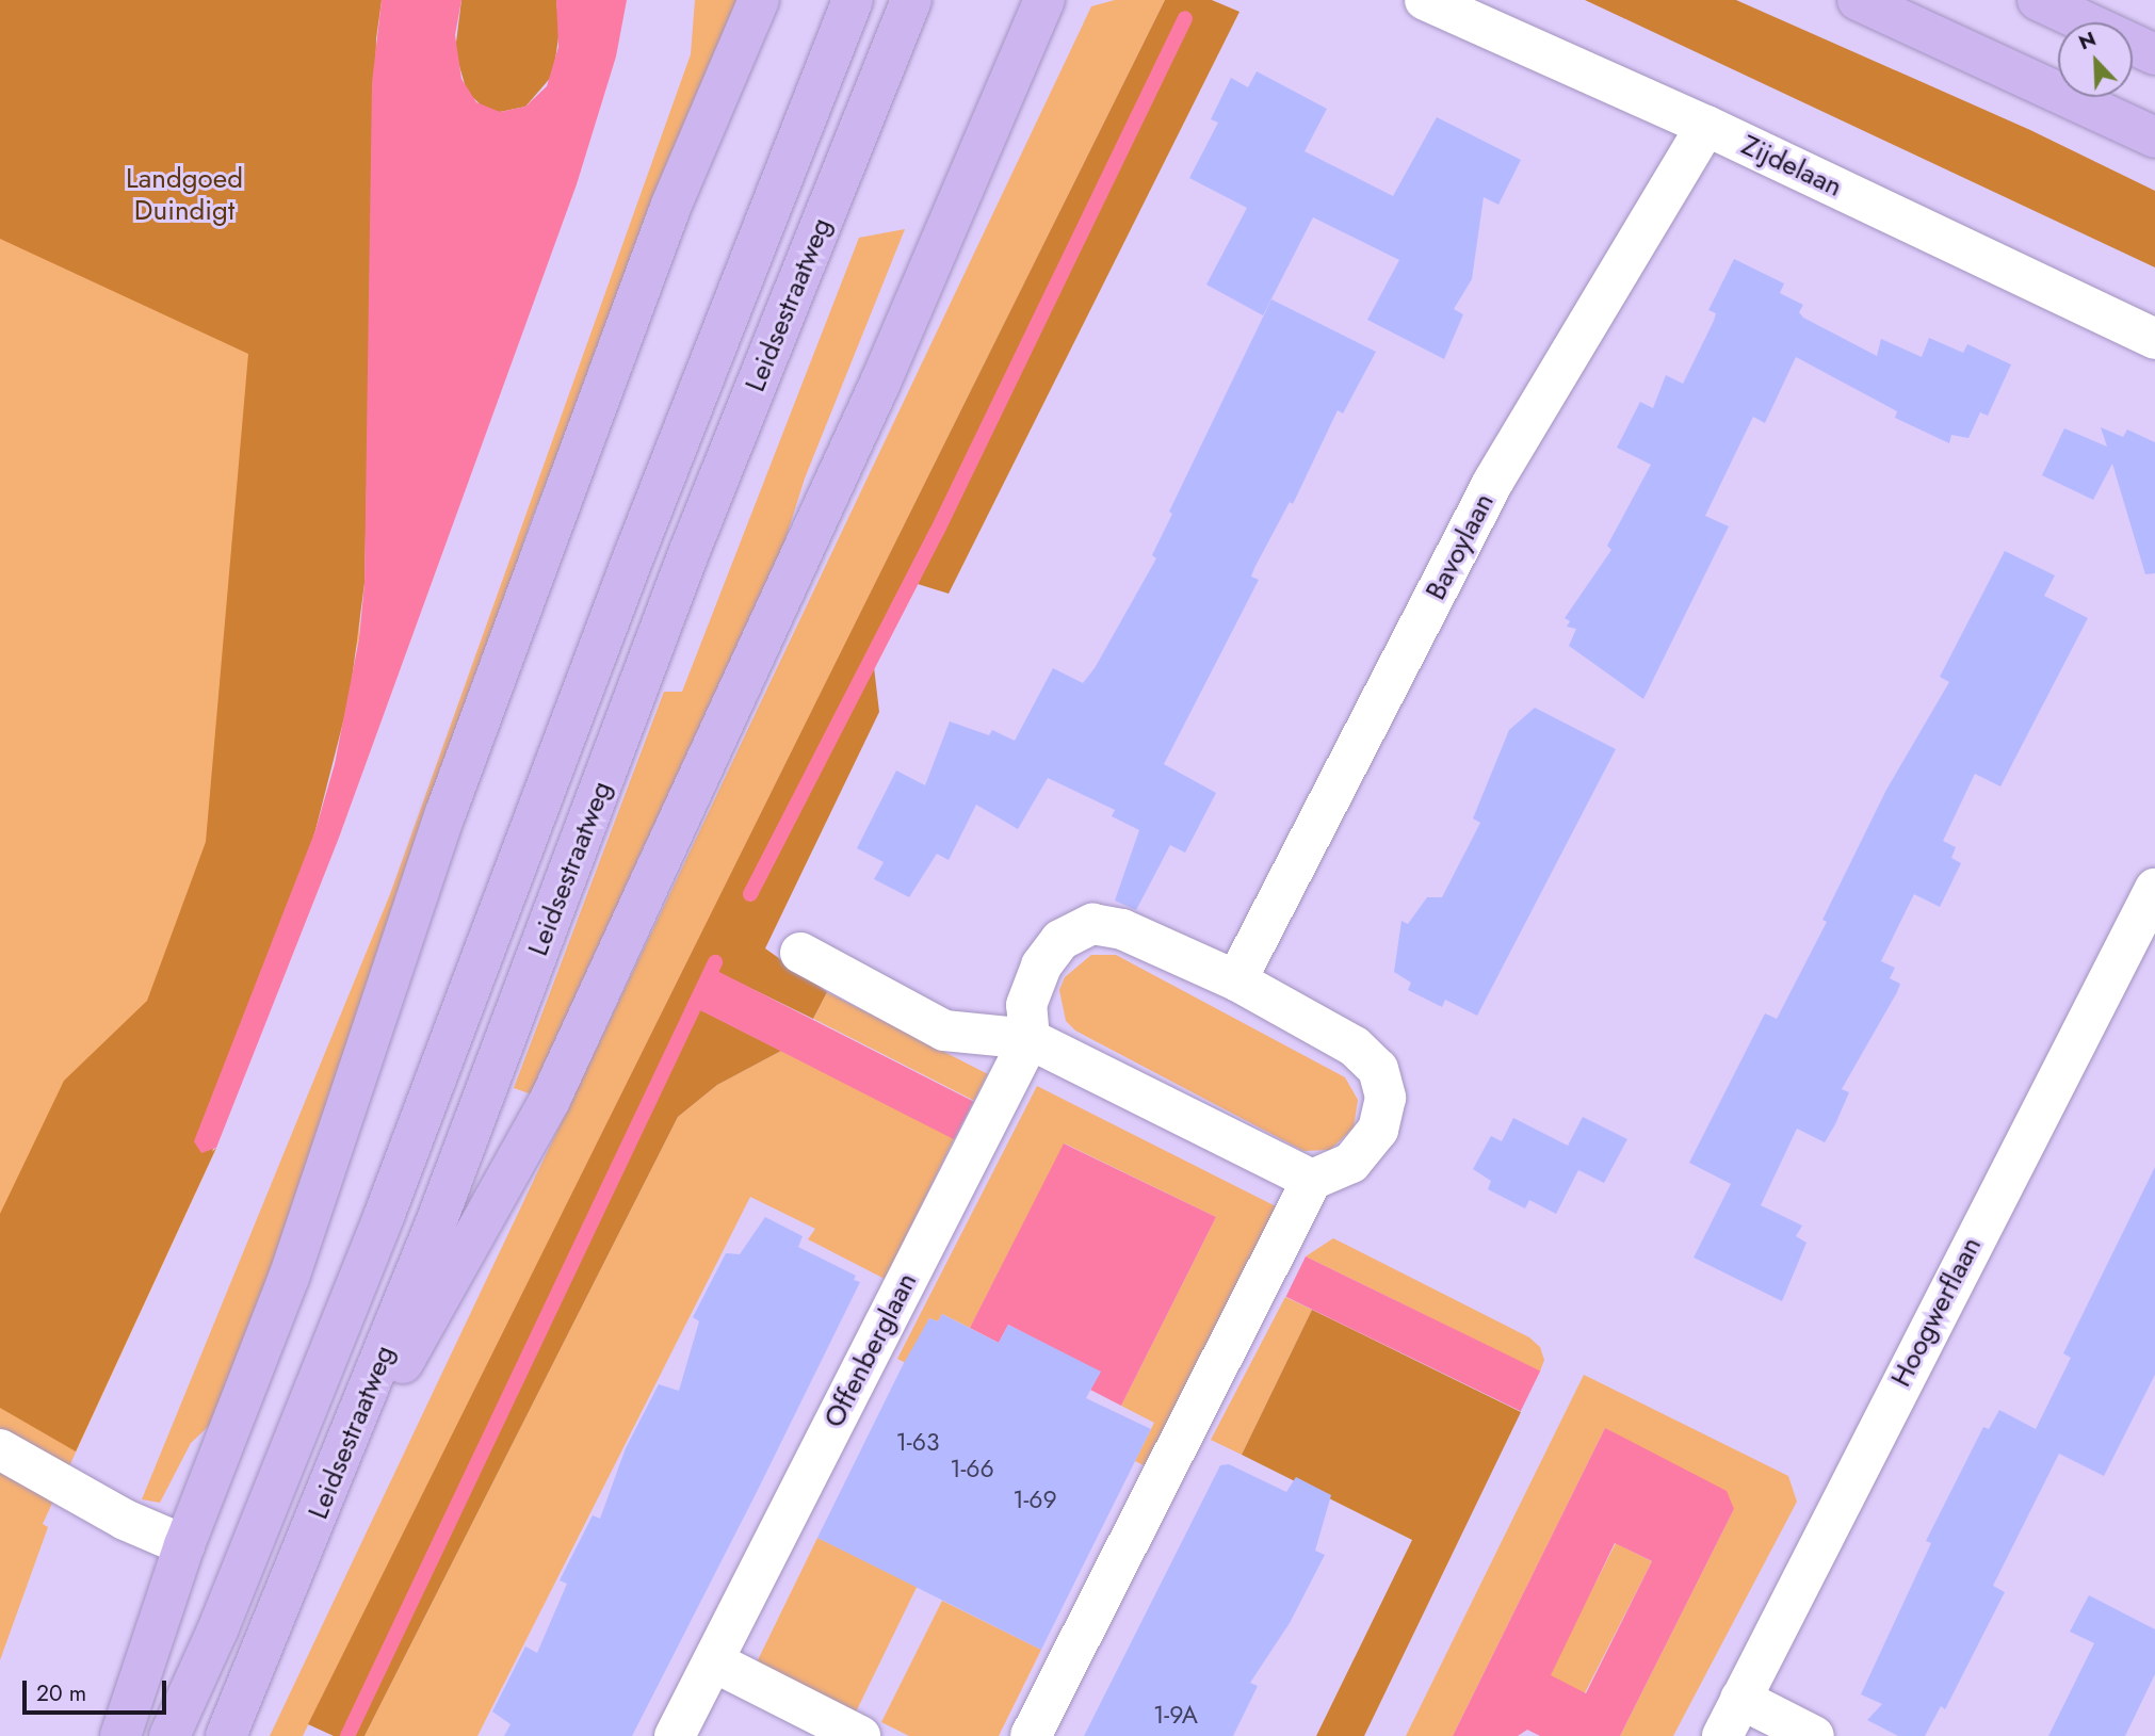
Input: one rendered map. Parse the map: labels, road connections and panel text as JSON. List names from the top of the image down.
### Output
{
  "streets": {
    "main road": ["Leidsestraatweg"],
    "street": [
      "Zijdelaan",
      "Bavoylaan",
      "Hoogwerflaan",
      "Offenberglaan"
    ]
  },
  "crossings": [
    ["Zijdelaan", "Bavoylaan"]
  ],
  "parks": ["Landgoed Duindigt"],
  "house_numbers": [
    "1-63",
    "1-66",
    "1-69",
    "1-9A"
  ],
  "scale_bar": "20 m",
  "north": "top left"
}
